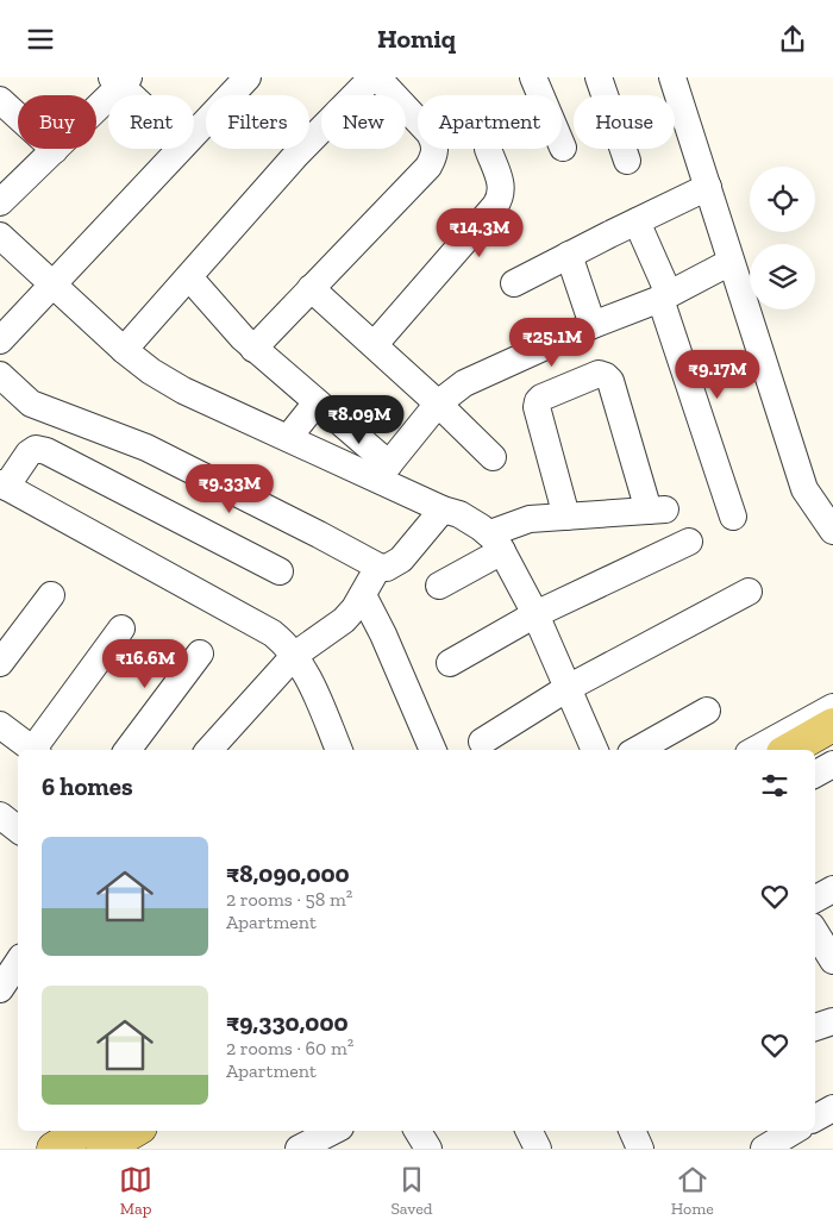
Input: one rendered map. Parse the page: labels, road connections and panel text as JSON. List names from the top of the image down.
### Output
{
  "page": {
    "header": "Homiq",
    "chip": [
      "Buy",
      "Rent",
      "Filters",
      "New",
      "Apartment",
      "House"
    ],
    "price": [
      "₹14.3M",
      "₹25.1M",
      "₹9.17M",
      "₹8.09M",
      "₹9.33M",
      "₹16.6M"
    ],
    "heading": "6 homes",
    "list": [
      {
        "name": "₹8,090,000",
        "note": "2 rooms · 58 m² · Apartment"
      },
      {
        "name": "₹9,330,000",
        "note": "2 rooms · 60 m² · Apartment"
      }
    ],
    "tabs": ["Map", "Saved", "Home"]
  }
}
